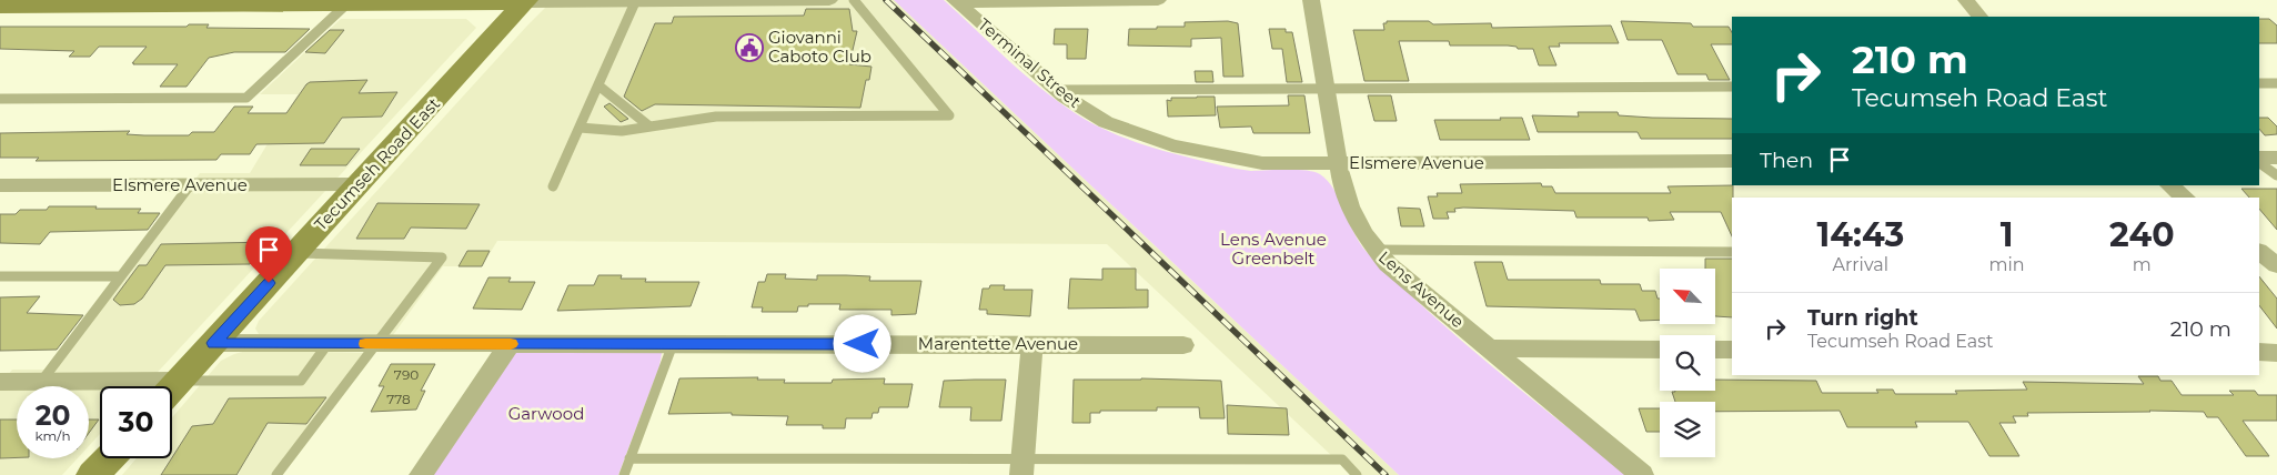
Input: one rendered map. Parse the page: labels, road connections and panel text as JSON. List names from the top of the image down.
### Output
{
  "streets": {
    "main road": ["Tecumseh Road East"],
    "street": [
      "Terminal Street",
      "Elsmere Avenue",
      "Lens Avenue",
      "Marentette Avenue"
    ]
  },
  "crossings": [
    ["Terminal Street", "Elsmere Avenue"],
    ["Elsmere Avenue", "Tecumseh Road East"],
    ["Elsmere Avenue", "Lens Avenue"],
    ["Tecumseh Road East", "Marentette Avenue"]
  ],
  "parks": ["Lens Avenue Greenbelt", "Garwood"],
  "places": {
    "public building": ["Giovanni Caboto Club"]
  },
  "house_numbers": ["790", "778"],
  "north": "top left",
  "page": {
    "turn": ["210 m", "Tecumseh Road East"],
    "then": "Then",
    "eta": [
      "14:43",
      "Arrival",
      "1",
      "min",
      "240",
      "m"
    ],
    "list": [
      {
        "name": "Turn right",
        "note": "Tecumseh Road East",
        "value": "210 m"
      }
    ],
    "speed": "20 km/h",
    "limit": "30"
  }
}
